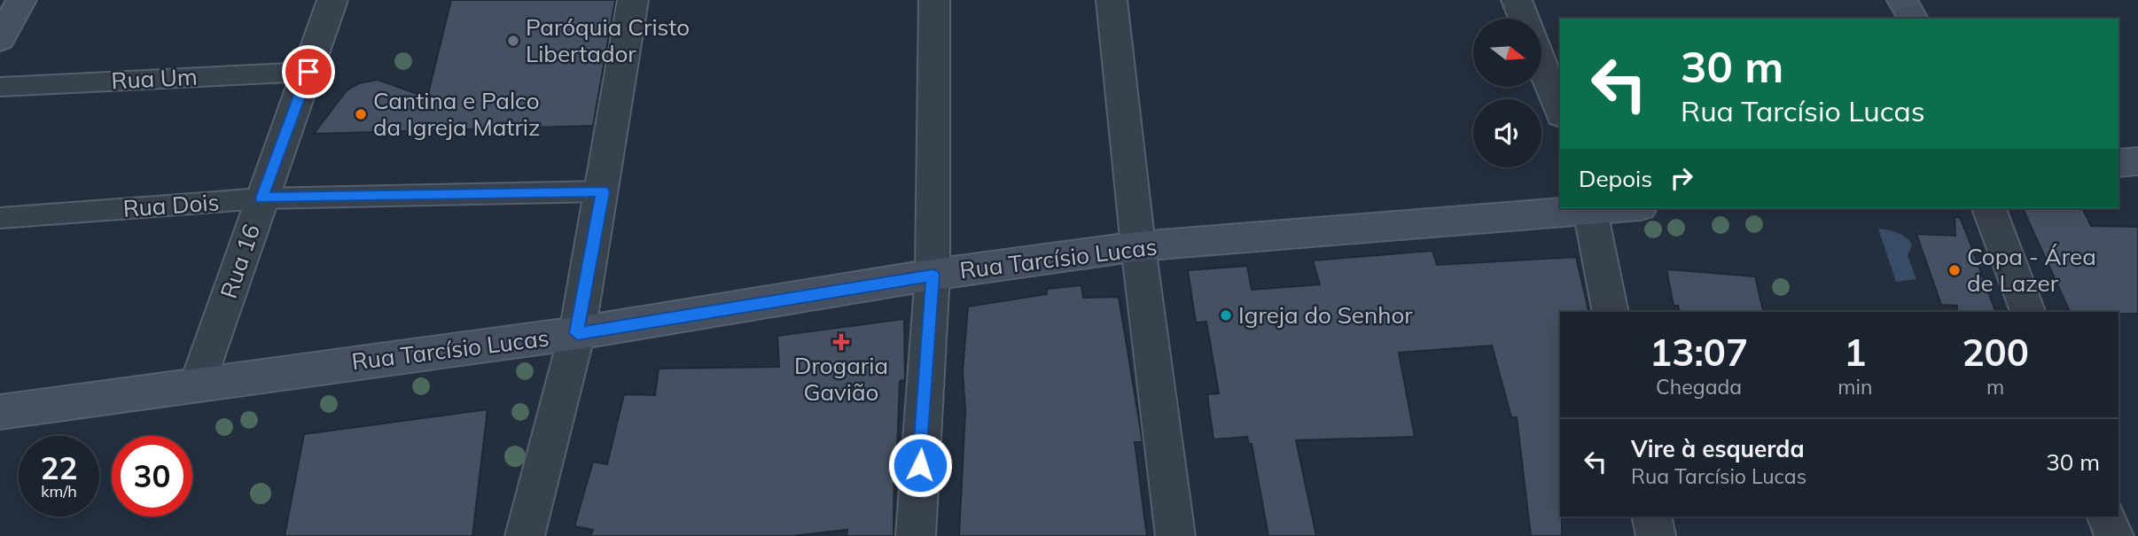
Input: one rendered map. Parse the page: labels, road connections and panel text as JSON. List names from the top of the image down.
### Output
{
  "streets": {
    "street": ["Rua Tarcísio Lucas", "Rua 16"],
    "lane": ["Rua Um", "Rua Dois"]
  },
  "crossings": [
    ["Rua Um", "Rua 16"],
    ["Rua Dois", "Rua 16"],
    ["Rua Tarcísio Lucas", "Rua 16"]
  ],
  "places": {
    "other": [
      "Paróquia Cristo Libertador",
      "Cantina e Palco da Igreja Matriz",
      "Copa - Área de Lazer",
      "Igreja do Senhor"
    ],
    "health": ["Drogaria Gavião"]
  },
  "north": "right",
  "page": {
    "turn": ["30 m", "Rua Tarcísio Lucas"],
    "then": "Depois",
    "eta": [
      "13:07",
      "Chegada",
      "1",
      "min",
      "200",
      "m"
    ],
    "list": [
      {
        "name": "Vire à esquerda",
        "note": "Rua Tarcísio Lucas",
        "value": "30 m"
      }
    ],
    "speed": "22 km/h",
    "limit": "30"
  }
}
